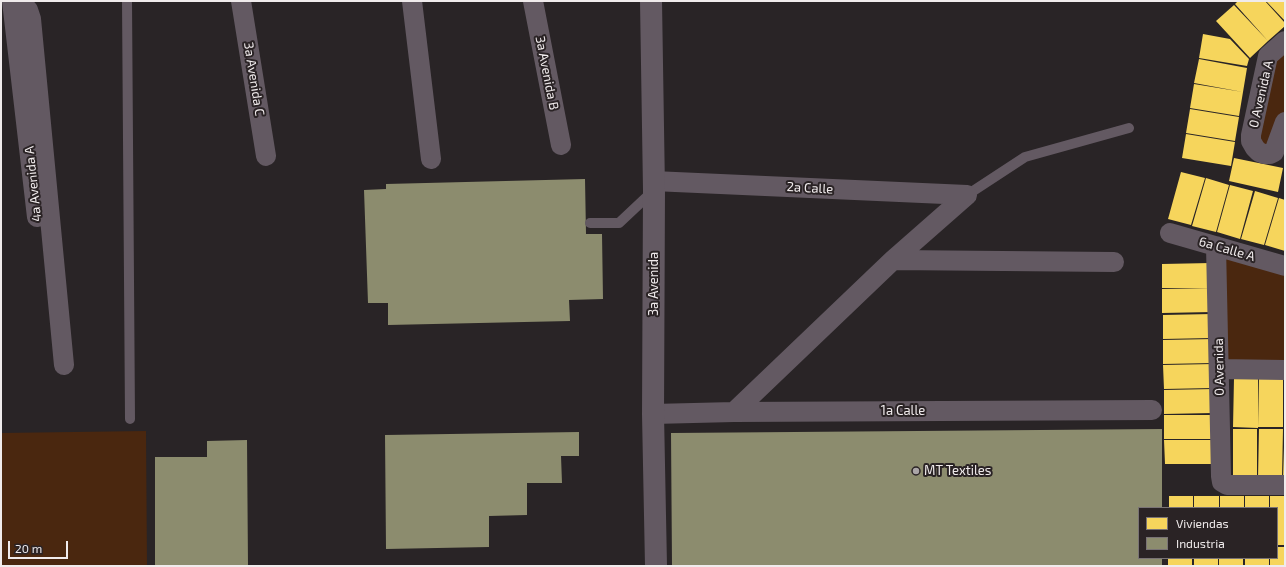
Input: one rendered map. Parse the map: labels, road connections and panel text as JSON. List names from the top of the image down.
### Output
{
  "streets": {
    "street": [
      "3a Avenida B",
      "3a Avenida C",
      "0 Avenida A",
      "4a Avenida A",
      "2a Calle",
      "6a Calle A",
      "3a Avenida",
      "0 Avenida",
      "1a Calle"
    ]
  },
  "crossings": [
    ["2a Calle", "3a Avenida"],
    ["6a Calle A", "0 Avenida"],
    ["3a Avenida", "1a Calle"]
  ],
  "places": ["MT Textiles"],
  "legend": ["Viviendas", "Industria"],
  "scale_bar": "20 m"
}
